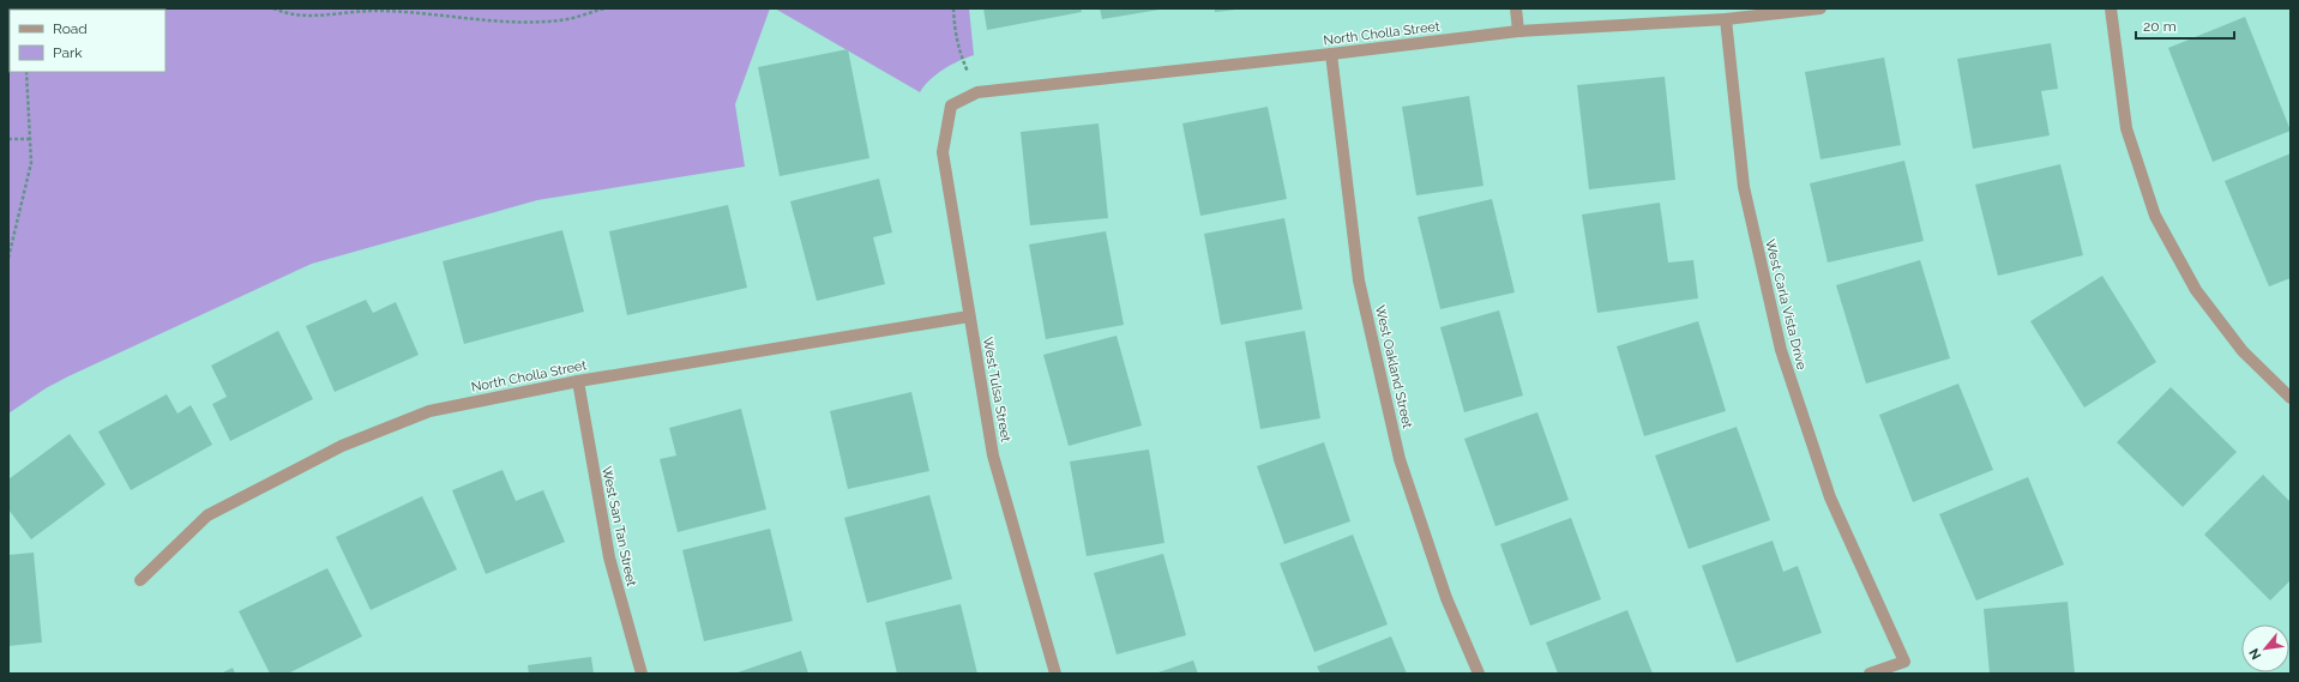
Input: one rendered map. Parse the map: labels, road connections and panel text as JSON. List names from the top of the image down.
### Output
{
  "streets": {
    "street": [
      "North Cholla Street",
      "West Carla Vista Drive",
      "West Oakland Street",
      "West Tulsa Street",
      "West San Tan Street"
    ]
  },
  "crossings": [
    ["North Cholla Street", "West Carla Vista Drive"],
    ["North Cholla Street", "West Oakland Street"],
    ["North Cholla Street", "West Tulsa Street"],
    ["North Cholla Street", "West San Tan Street"]
  ],
  "legend": ["Road", "Park"],
  "scale_bar": "20 m",
  "north": "bottom left"
}
